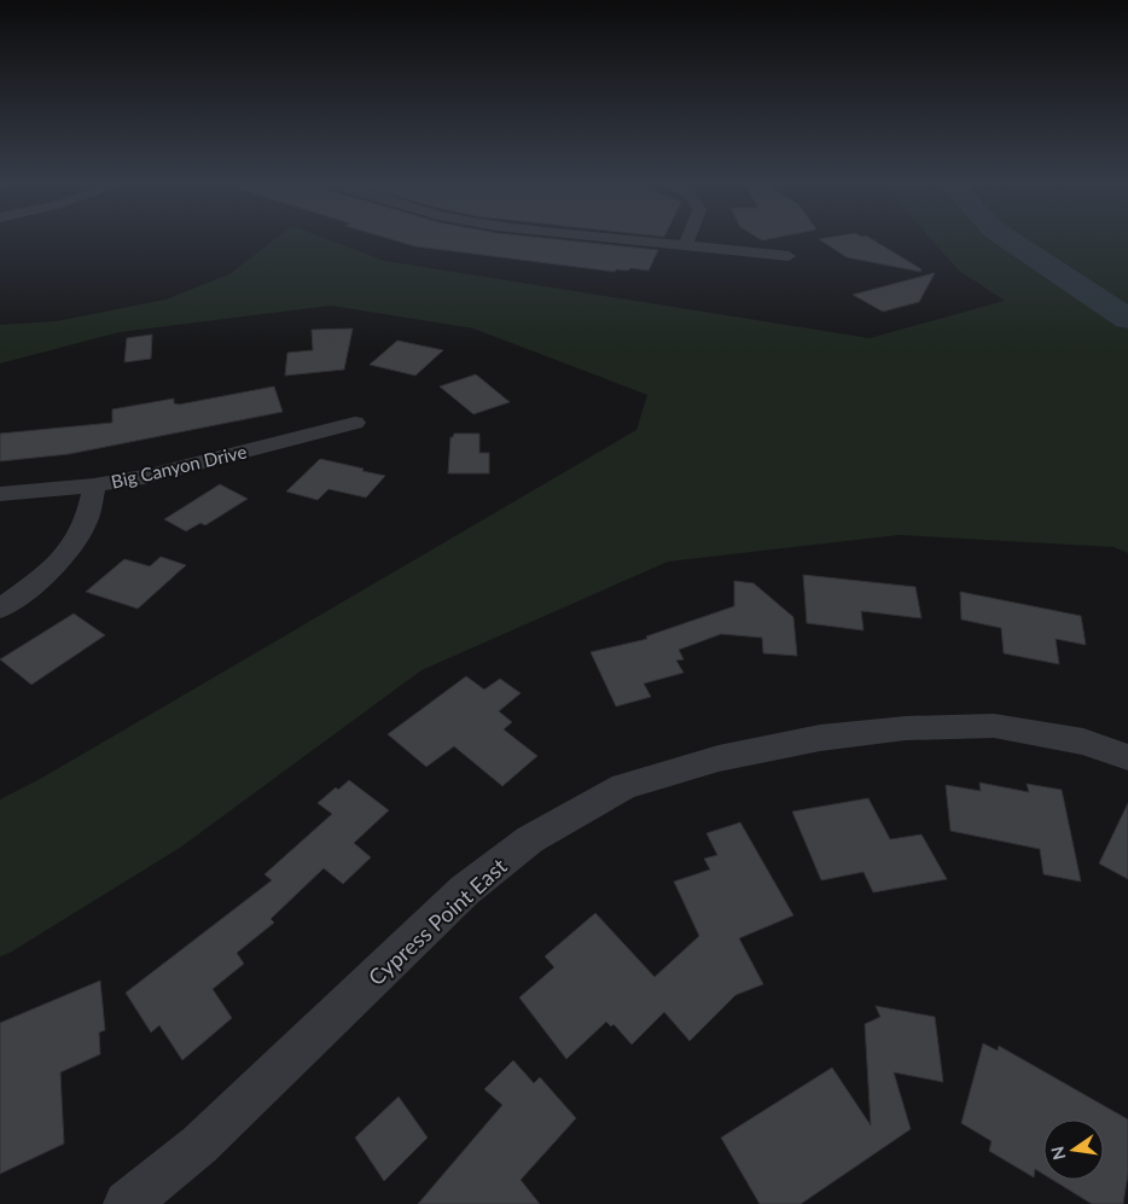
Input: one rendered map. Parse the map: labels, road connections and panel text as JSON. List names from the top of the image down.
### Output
{
  "streets": {
    "street": ["Big Canyon Drive", "Cypress Point East"]
  },
  "north": "left"
}
